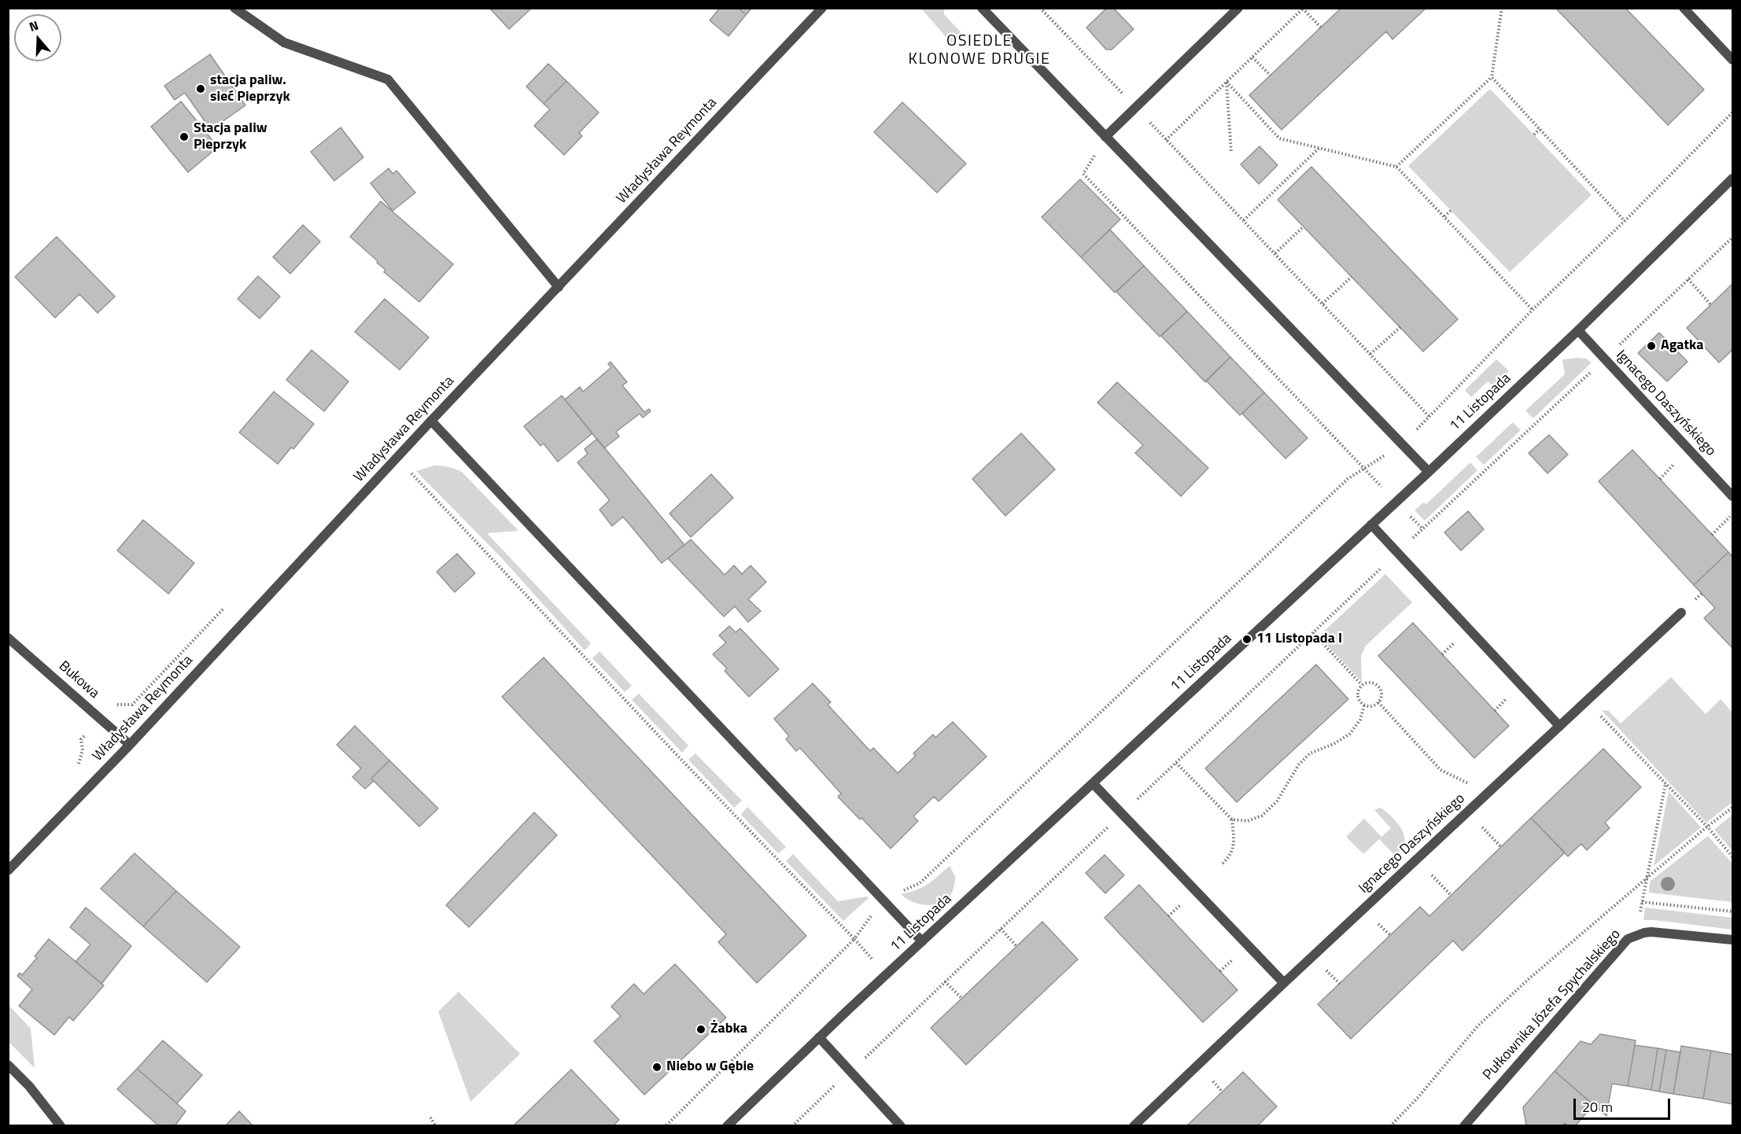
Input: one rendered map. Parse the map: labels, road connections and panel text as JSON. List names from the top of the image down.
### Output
{
  "streets": {
    "street": [
      "Władysława Reymonta",
      "11 Listopada",
      "Ignacego Daszyńskiego",
      "Bukowa",
      "Pułkownika Józefa Spychalskiego"
    ]
  },
  "crossings": [
    ["Władysława Reymonta", "Bukowa"],
    ["11 Listopada", "Ignacego Daszyńskiego"]
  ],
  "districts": ["OSIEDLE KLONOWE DRUGIE"],
  "places": [
    "stacja paliw. sieć Pieprzyk",
    "Stacja paliw Pieprzyk",
    "Agatka",
    "11 Listopada I",
    "Żabka",
    "Niebo w Gębie"
  ],
  "scale_bar": "20 m",
  "north": "top"
}
